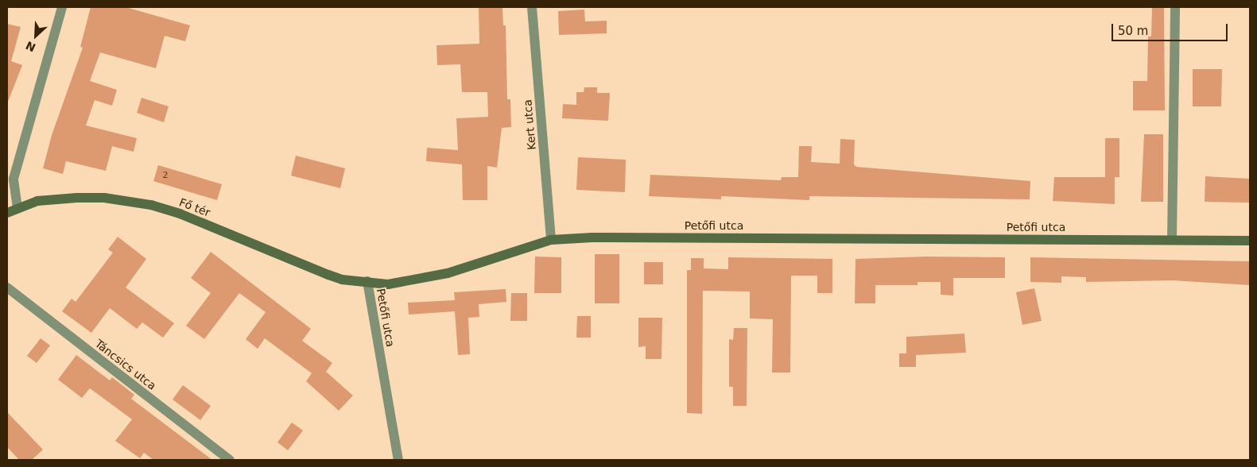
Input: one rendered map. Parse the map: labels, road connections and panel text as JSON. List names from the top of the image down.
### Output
{
  "streets": {
    "main road": ["Fő tér", "Petőfi utca"],
    "street": ["Kert utca", "Táncsics utca"]
  },
  "crossings": [
    ["Kert utca", "Petőfi utca"],
    ["Fő tér", "Petőfi utca"]
  ],
  "house_numbers": ["2"],
  "scale_bar": "50 m",
  "north": "bottom left"
}
